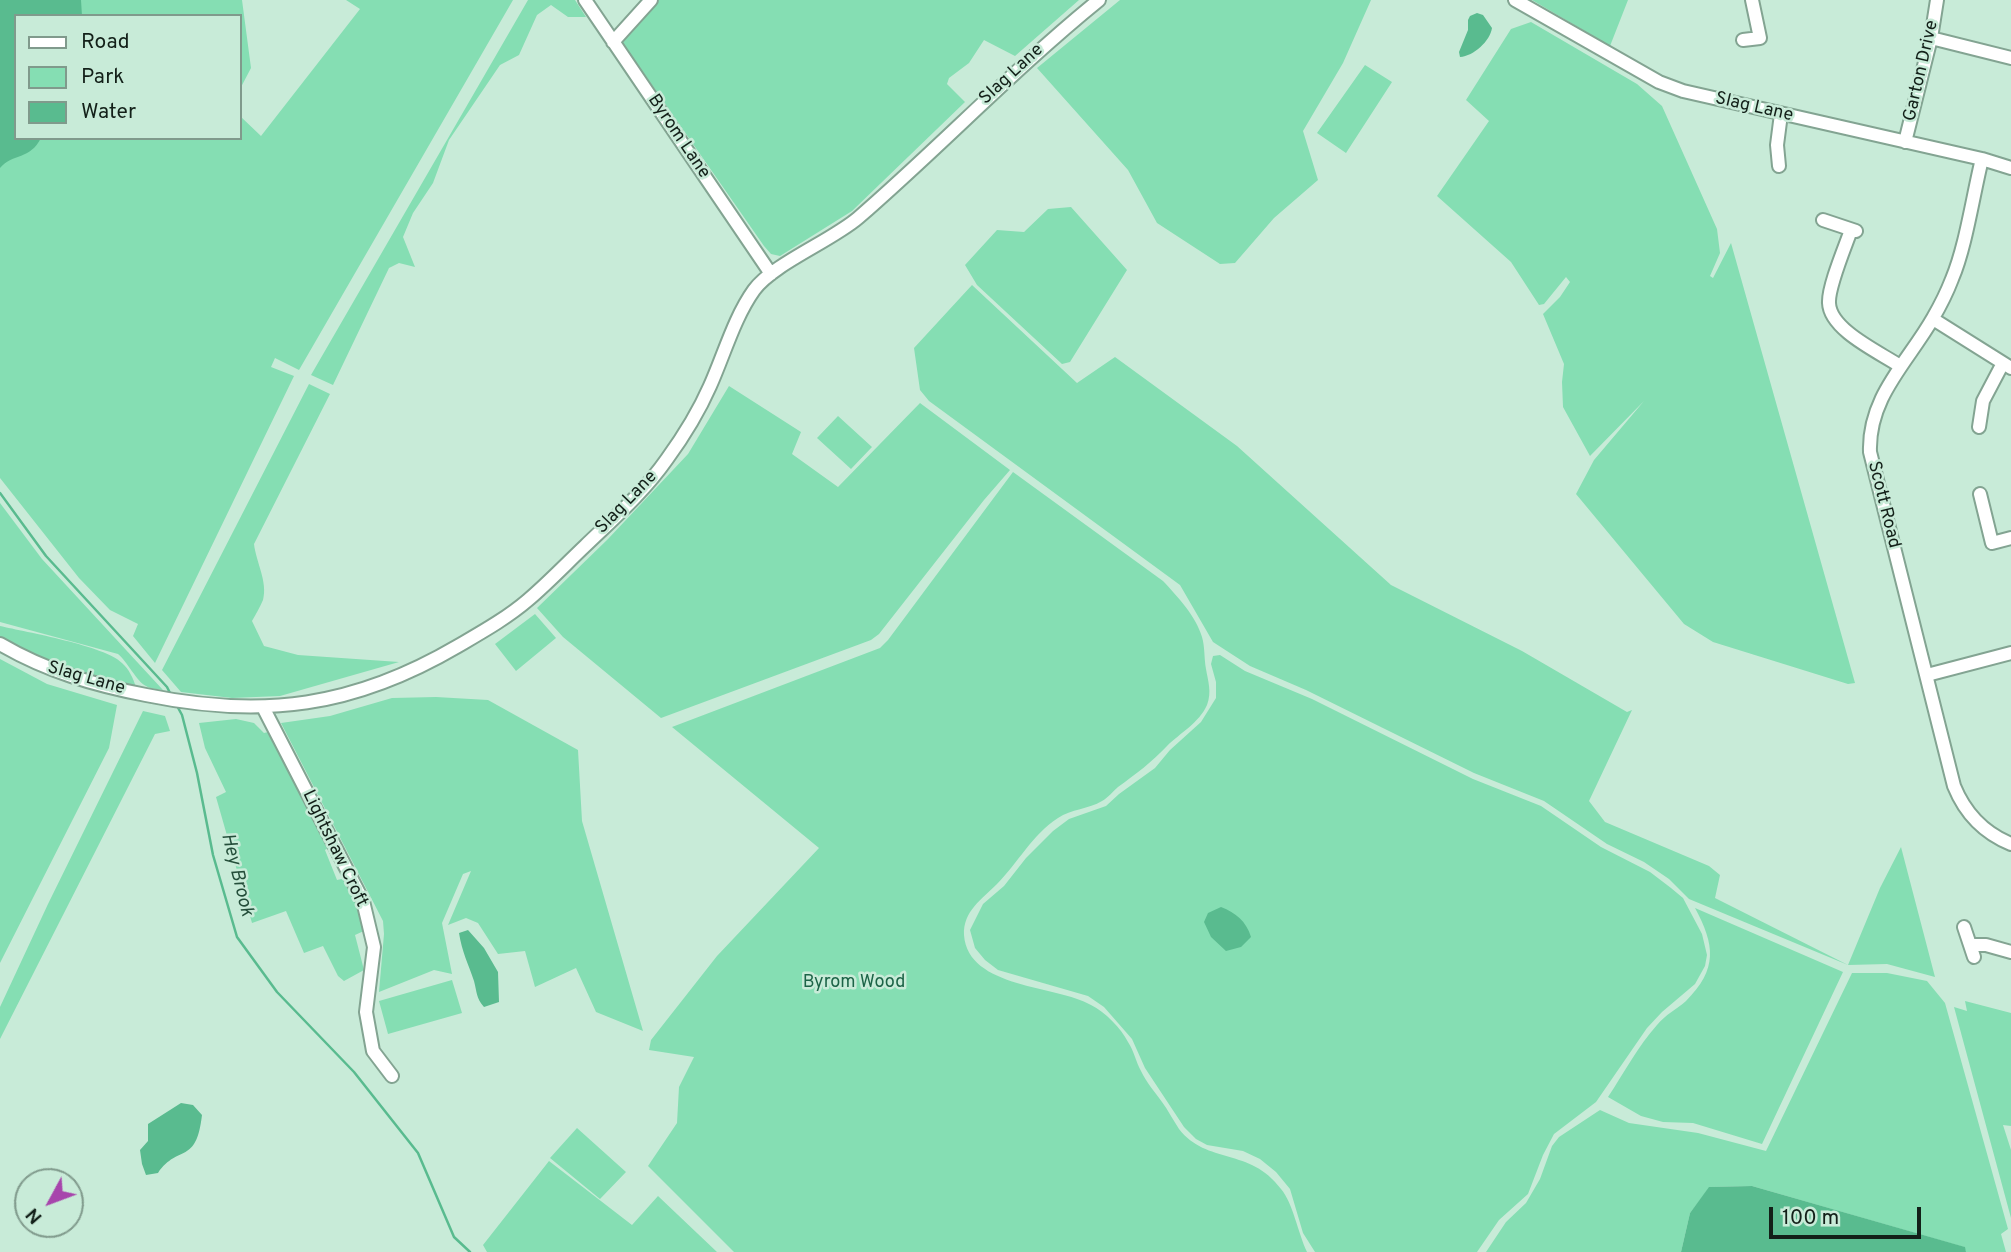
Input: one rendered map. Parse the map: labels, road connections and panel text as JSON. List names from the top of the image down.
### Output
{
  "streets": {
    "street": [
      "Garton Drive",
      "Slag Lane",
      "Byrom Lane",
      "Scott Road",
      "Lightshaw Croft"
    ]
  },
  "crossings": [
    ["Garton Drive", "Slag Lane"],
    ["Slag Lane", "Byrom Lane"],
    ["Slag Lane", "Scott Road"],
    ["Slag Lane", "Lightshaw Croft"]
  ],
  "water": ["Hey Brook"],
  "parks": ["Byrom Wood"],
  "legend": ["Road", "Park", "Water"],
  "scale_bar": "100 m",
  "north": "bottom left"
}
